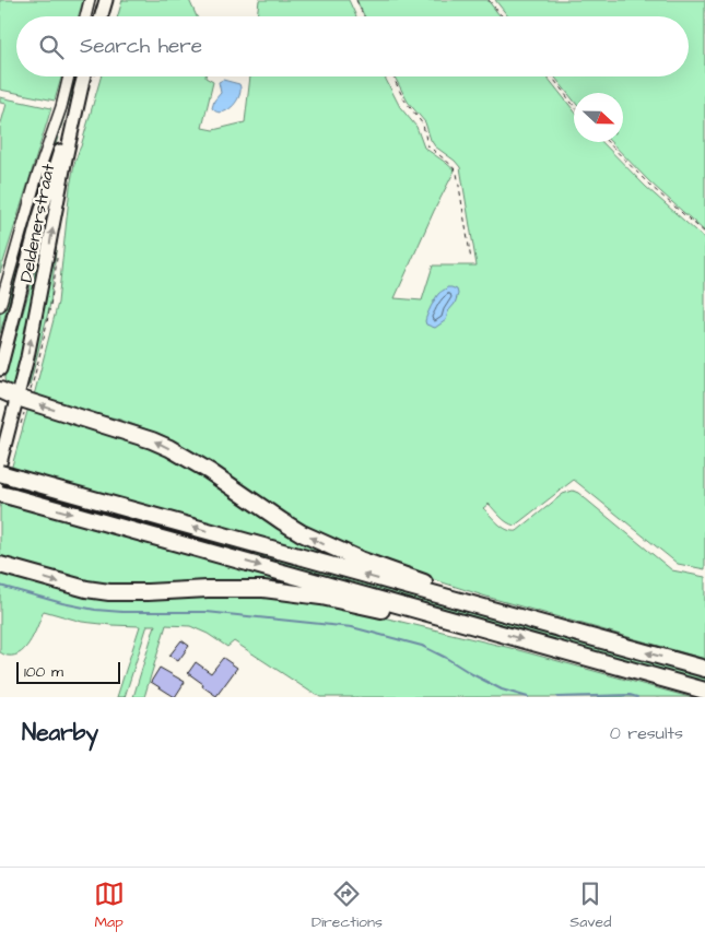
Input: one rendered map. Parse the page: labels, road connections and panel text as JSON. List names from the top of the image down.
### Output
{
  "streets": {
    "main road": ["Deldenerstraat"]
  },
  "scale_bar": "100 m",
  "north": "right",
  "page": {
    "search": "Search here",
    "scale": "100 m",
    "heading": ["Nearby", "0 results"],
    "nav": ["Map", "Directions", "Saved"]
  }
}
